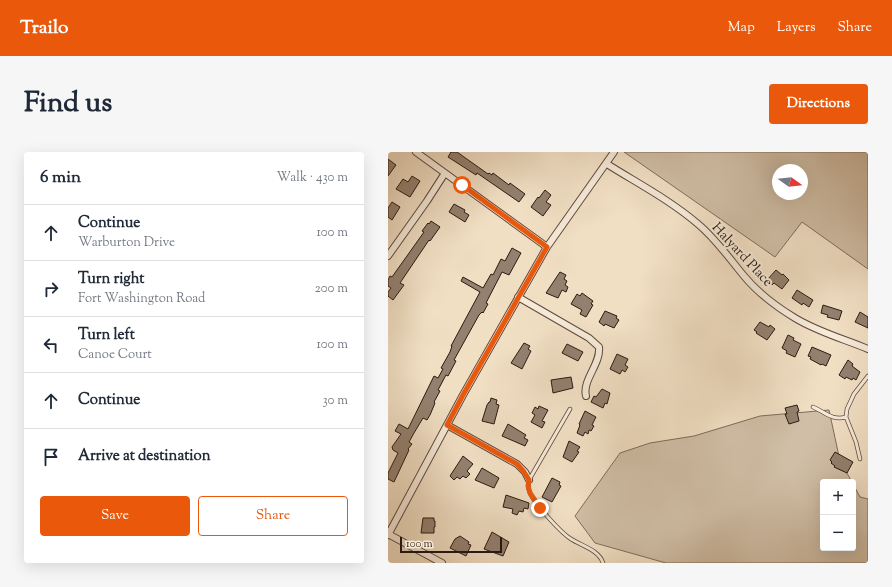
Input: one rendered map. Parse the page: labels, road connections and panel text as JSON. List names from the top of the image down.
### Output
{
  "streets": {
    "street": ["Halyard Place"]
  },
  "scale_bar": "100 m",
  "north": "right",
  "page": {
    "header": "Trailo",
    "nav": ["Map", "Layers", "Share"],
    "title": "Find us",
    "buttons": [
      "Directions",
      ["Save", "Share"]
    ],
    "heading": ["6 min", "Walk · 430 m"],
    "list": [
      ["Continue", "Warburton Drive", "100 m"],
      ["Turn right", "Fort Washington Road", "200 m"],
      ["Turn left", "Canoe Court", "100 m"],
      ["Continue", "30 m"],
      "Arrive at destination"
    ],
    "map_buttons": ["+", "−"],
    "scale": "100 m"
  }
}
